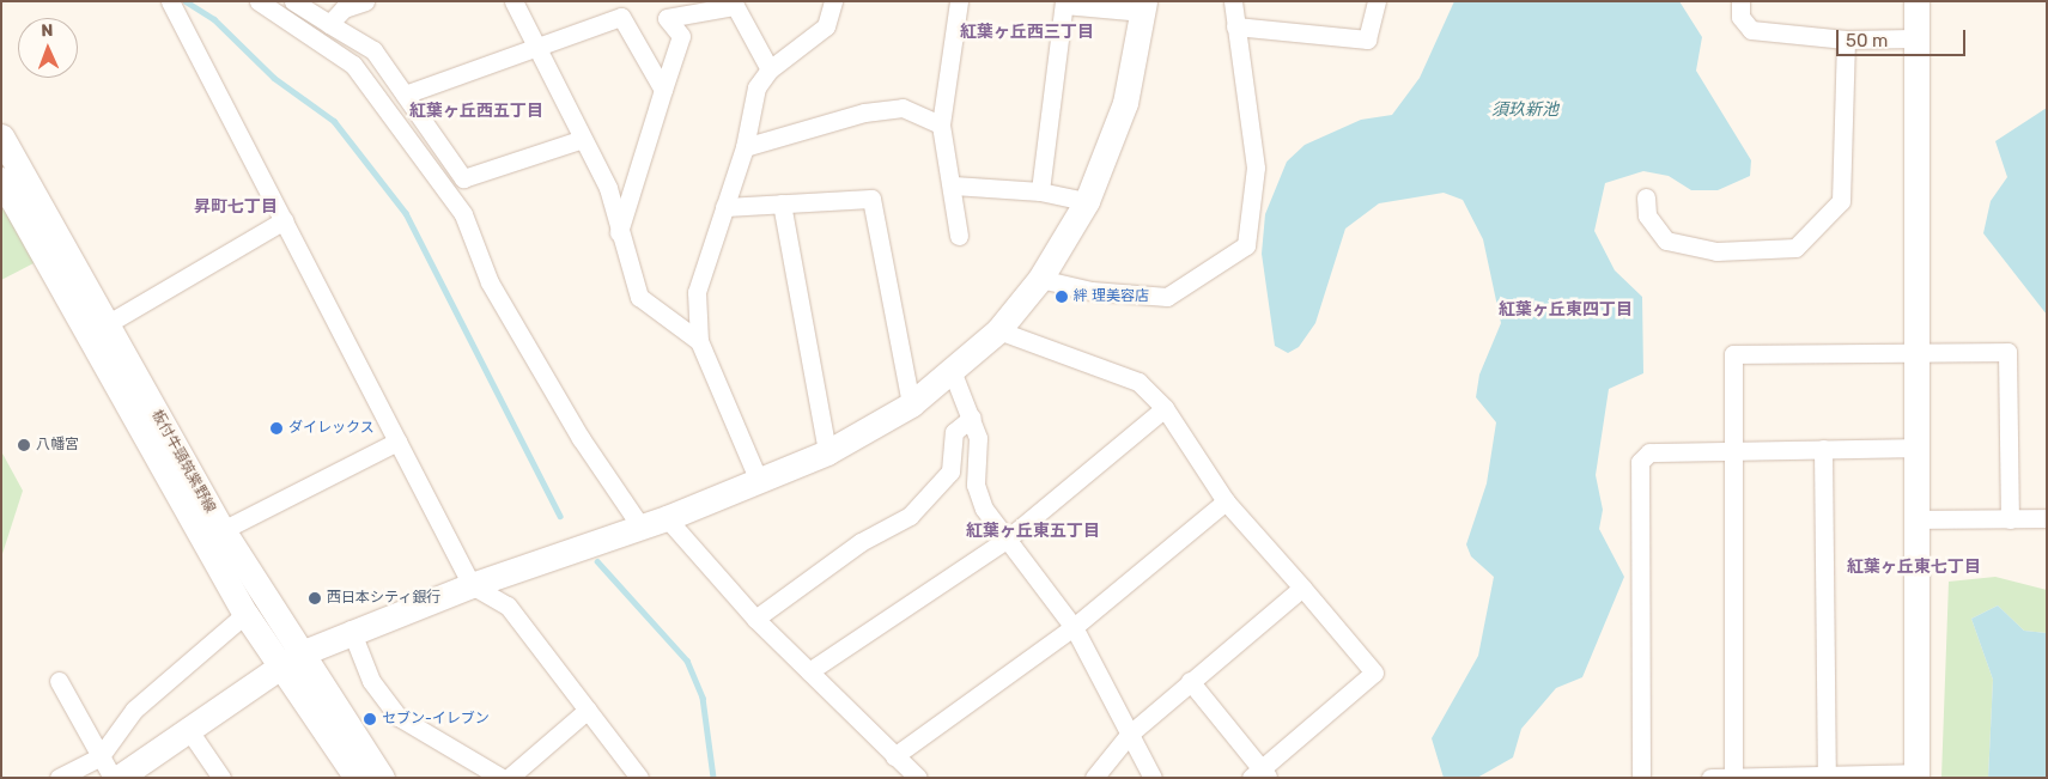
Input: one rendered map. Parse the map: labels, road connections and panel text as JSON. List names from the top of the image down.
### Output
{
  "streets": {
    "street": ["板付牛頸筑紫野線"]
  },
  "districts": [
    "紅葉ヶ丘西三丁目",
    "紅葉ヶ丘西五丁目",
    "昇町七丁目",
    "紅葉ヶ丘東四丁目",
    "紅葉ヶ丘東五丁目",
    "紅葉ヶ丘東七丁目"
  ],
  "water": ["須玖新池"],
  "places": [
    "絆 理美容店",
    "ダイレックス",
    "八幡宮",
    "西日本シティ銀行",
    "セブン-イレブン"
  ],
  "scale_bar": "50 m",
  "north": "top"
}
